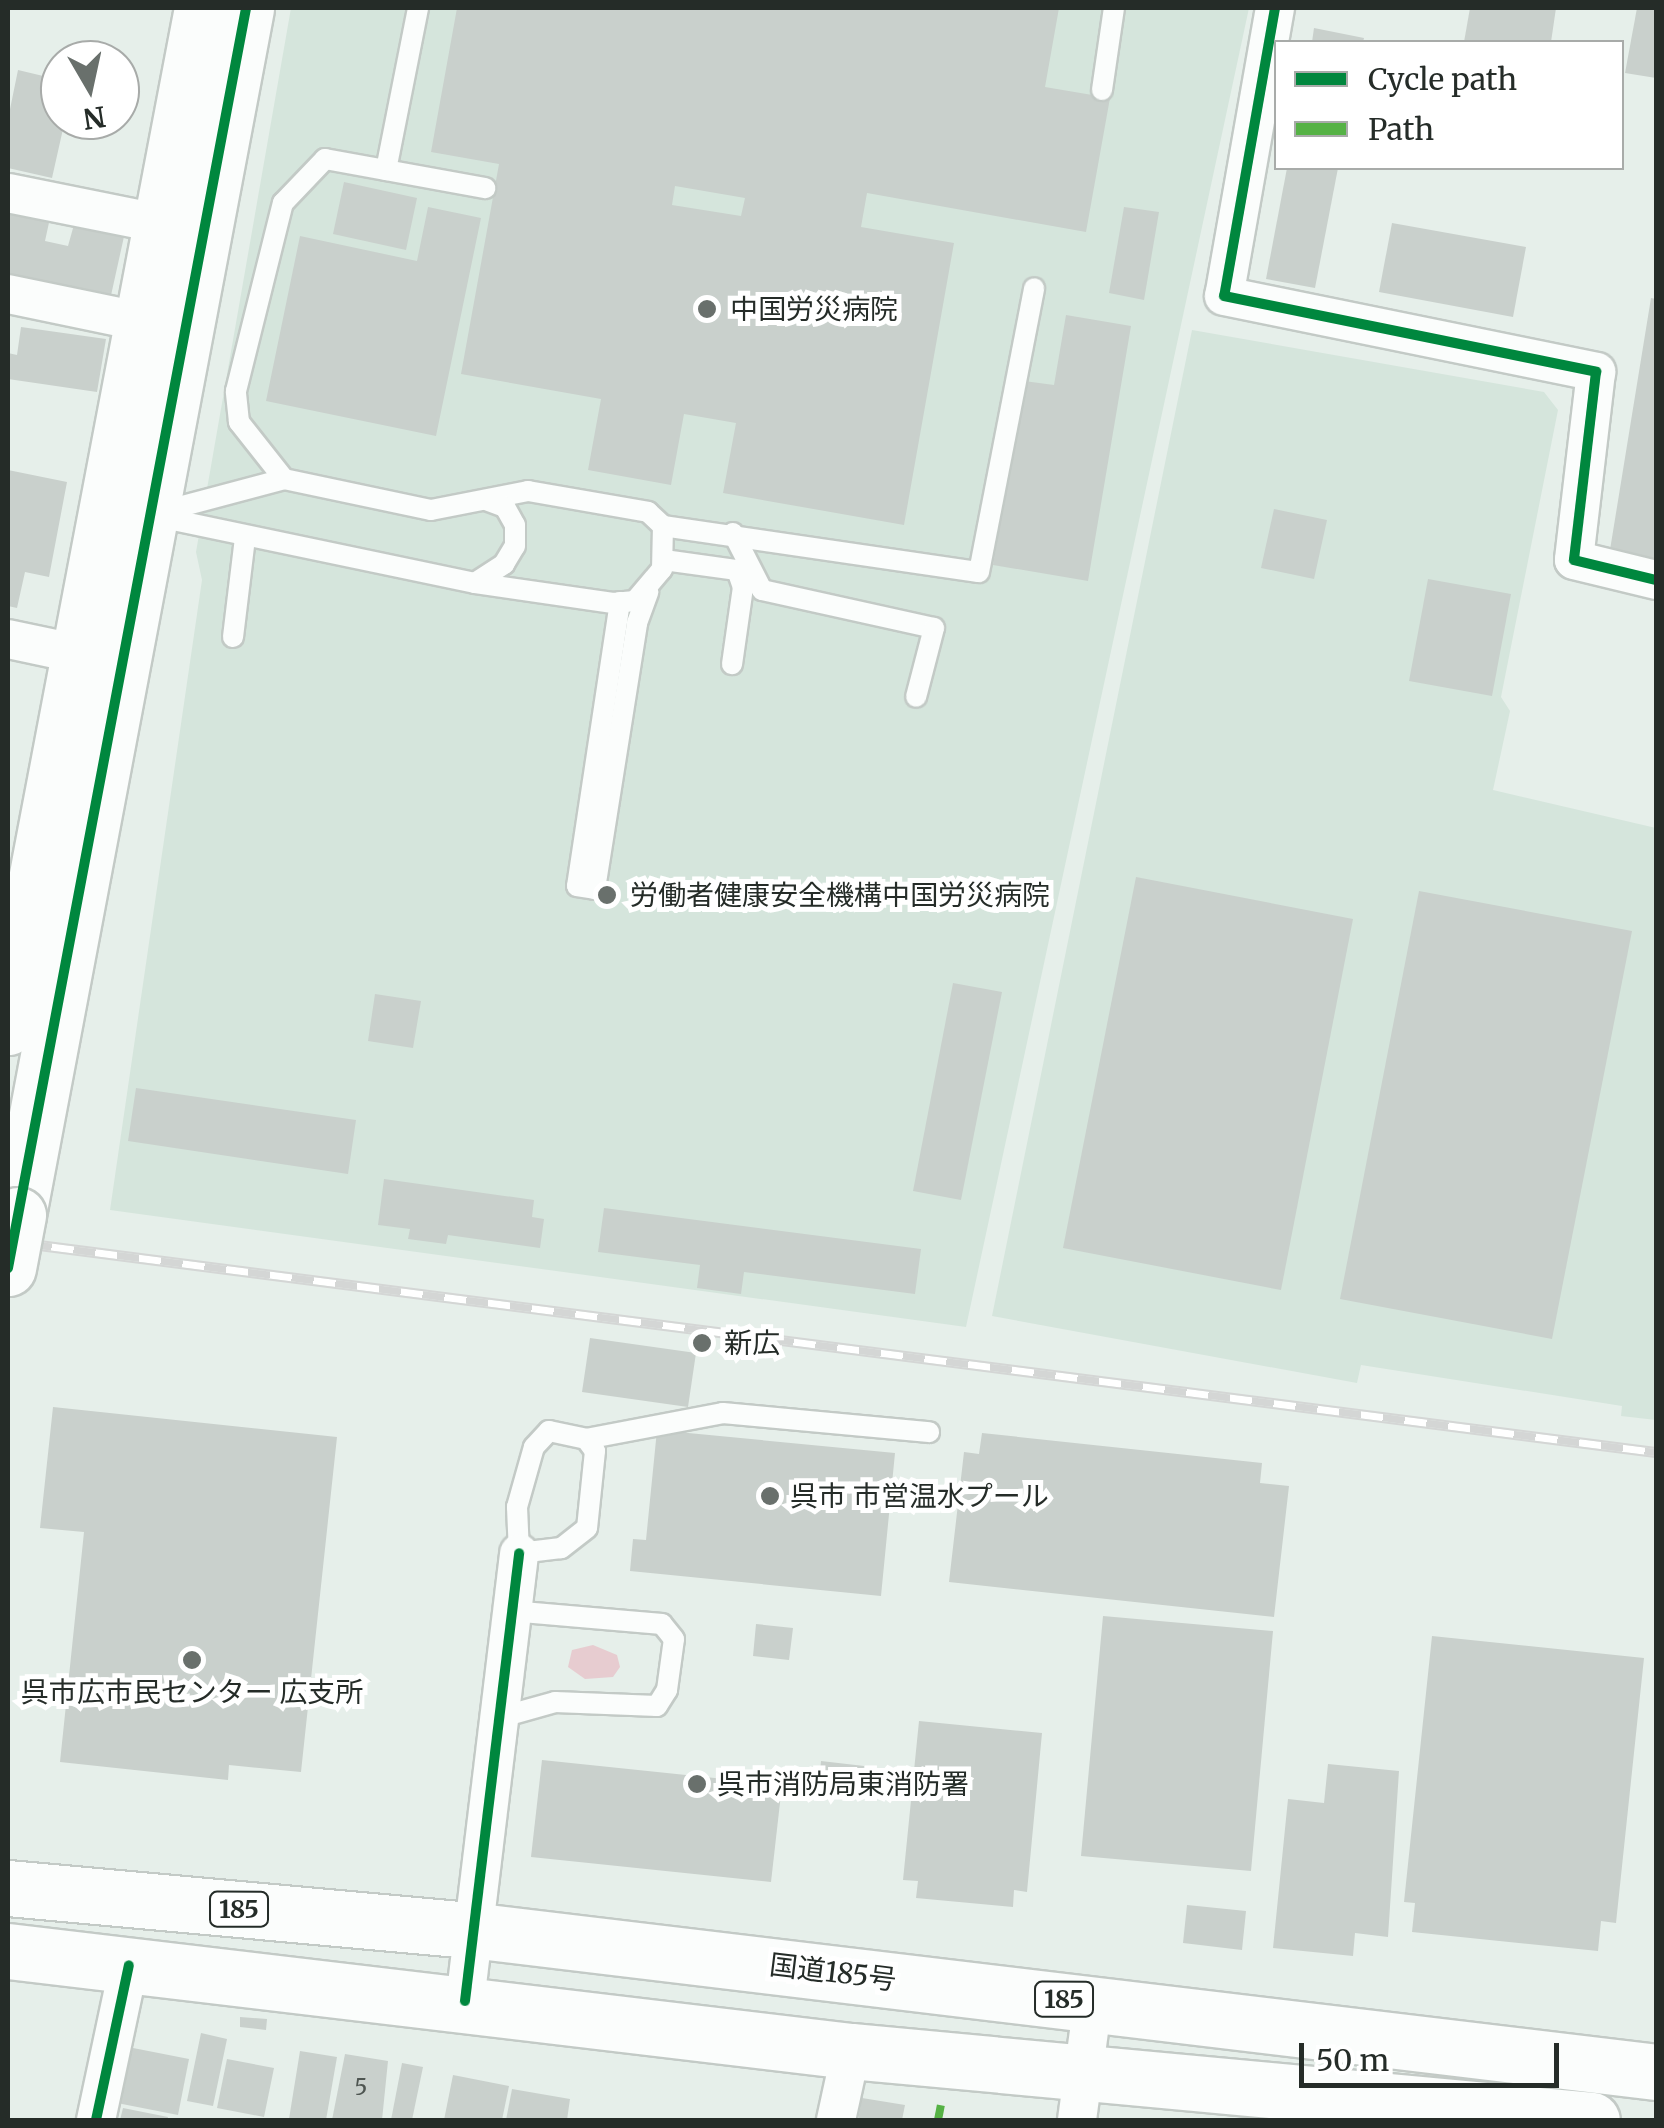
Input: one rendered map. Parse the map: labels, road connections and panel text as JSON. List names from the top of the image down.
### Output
{
  "streets": {
    "main road": ["185", "国道185号"]
  },
  "places": [
    "中国労災病院",
    "労働者健康安全機構中国労災病院",
    "新広",
    "呉市 市営温水プール",
    "呉市広市民センター 広支所",
    "呉市消防局東消防署"
  ],
  "house_numbers": ["5"],
  "legend": ["Cycle path", "Path"],
  "scale_bar": "50 m",
  "north": "bottom"
}
